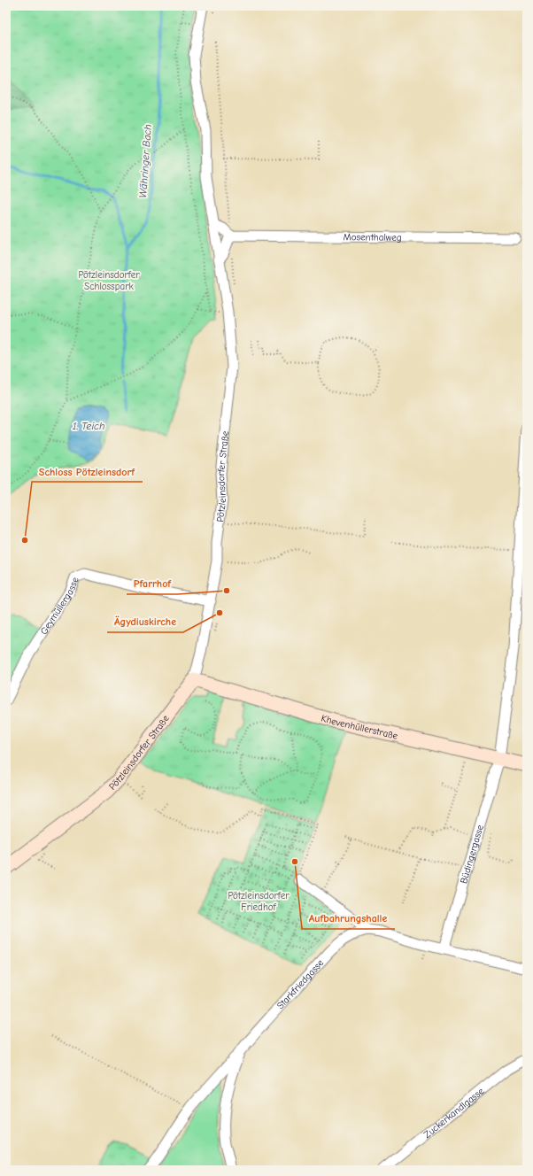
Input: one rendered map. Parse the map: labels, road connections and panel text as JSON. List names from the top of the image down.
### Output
{
  "streets": {
    "street": [
      "Mosenthalweg",
      "Pötzleinsdorfer Straße",
      "Geymüllergasse",
      "Khevenhüllerstraße",
      "Büdingergasse",
      "Starkfriedgasse",
      "Zuckerkandlgasse"
    ]
  },
  "crossings": [
    ["Pötzleinsdorfer Straße", "Geymüllergasse"],
    ["Pötzleinsdorfer Straße", "Khevenhüllerstraße"],
    ["Khevenhüllerstraße", "Büdingergasse"],
    ["Büdingergasse", "Starkfriedgasse"]
  ],
  "water": ["Währinger Bach", "1. Teich"],
  "parks": ["Pötzleinsdorfer Schlosspark", "Pötzleinsdorfer Friedhof"],
  "places": [
    "Schloss Pötzleinsdorf",
    "Pfarrhof",
    "Ägydiuskirche",
    "Aufbahrungshalle"
  ]
}
